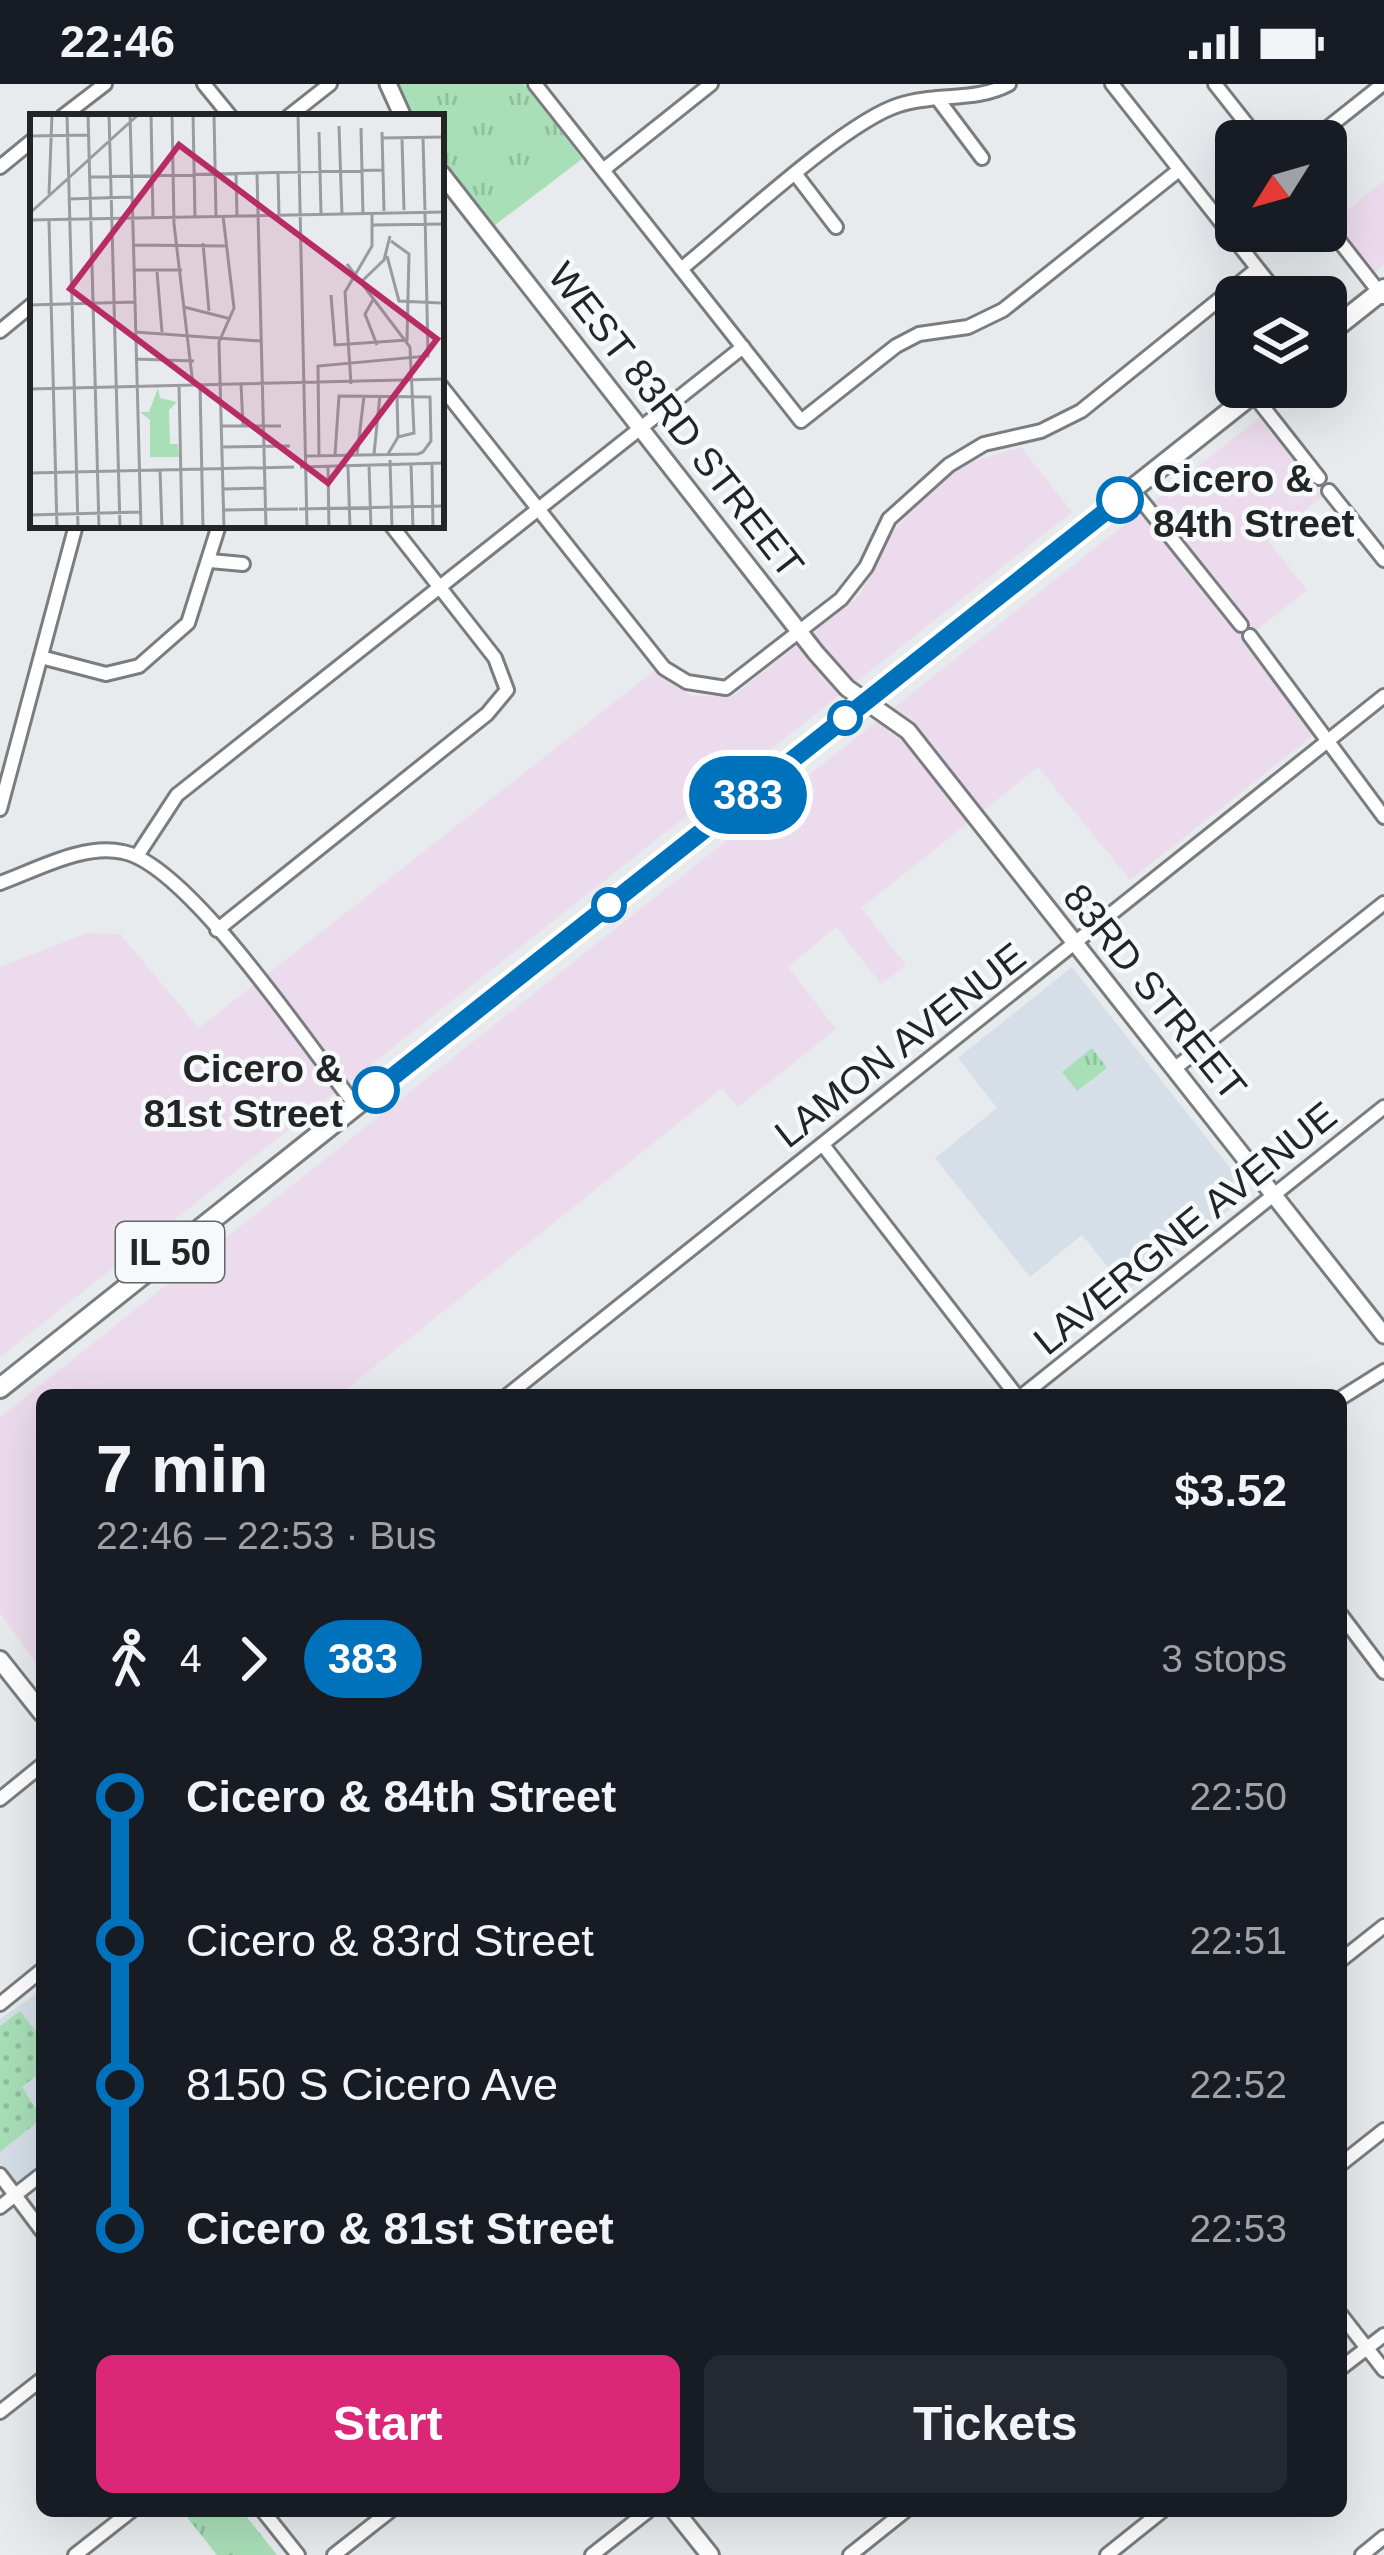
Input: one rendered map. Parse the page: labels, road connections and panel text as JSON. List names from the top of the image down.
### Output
{
  "streets": {
    "main road": ["IL 50"],
    "street": [
      "WEST 83RD STREET",
      "83RD STREET",
      "LAMON AVENUE",
      "LAVERGNE AVENUE"
    ]
  },
  "crossings": [
    ["WEST 83RD STREET", "83RD STREET"],
    ["WEST 83RD STREET", "IL 50"],
    ["83RD STREET", "LAMON AVENUE"],
    ["83RD STREET", "LAVERGNE AVENUE"],
    ["83RD STREET", "IL 50"]
  ],
  "places": ["Cicero & 84th Street", "Cicero & 81st Street"],
  "lines": ["bus line 383"],
  "north": "bottom left",
  "page": {
    "status": "22:46",
    "on_map": "383",
    "heading": ["7 min", "22:46 – 22:53 · Bus", "$3.52"],
    "legs": ["4", "383", "3 stops"],
    "list": [
      {
        "name": "Cicero & 84th Street",
        "value": "22:50"
      },
      {
        "name": "Cicero & 83rd Street",
        "value": "22:51"
      },
      {
        "name": "8150 S Cicero Ave",
        "value": "22:52"
      },
      {
        "name": "Cicero & 81st Street",
        "value": "22:53"
      }
    ],
    "buttons": ["Start", "Tickets"]
  }
}
